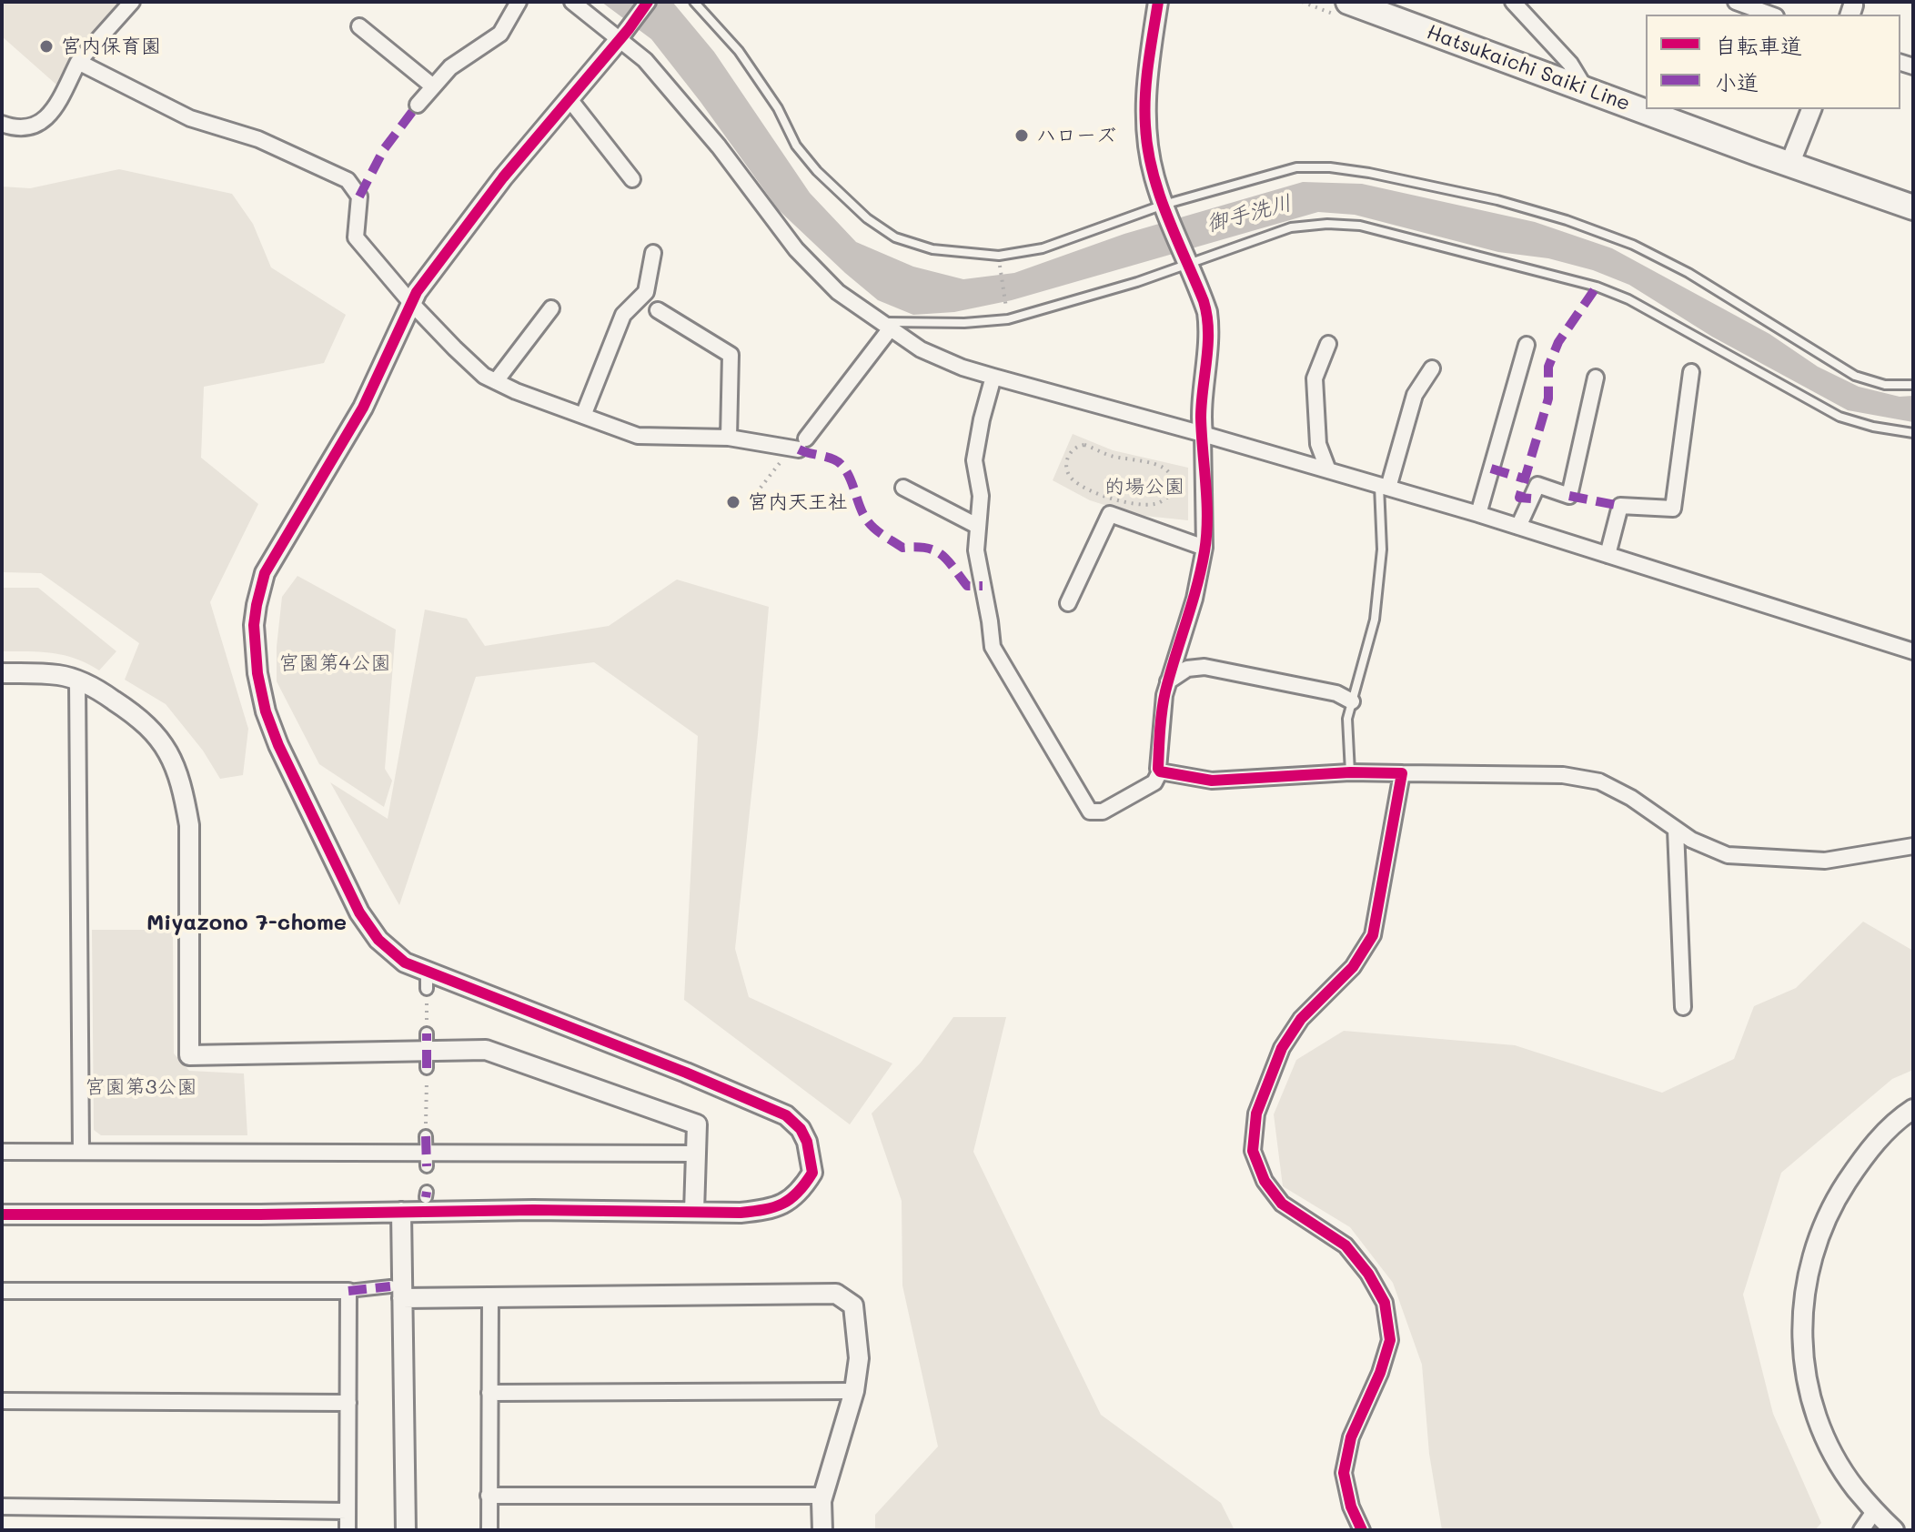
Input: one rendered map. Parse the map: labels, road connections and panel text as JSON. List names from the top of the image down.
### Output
{
  "streets": {
    "main road": ["Hatsukaichi Saiki Line"]
  },
  "districts": ["Miyazono 7-chome"],
  "water": ["御手洗川"],
  "parks": ["的場公園", "宮園第4公園", "宮園第3公園"],
  "places": ["宮内保育園", "ハローズ", "宮内天王社"],
  "legend": ["自転車道", "小道"]
}
